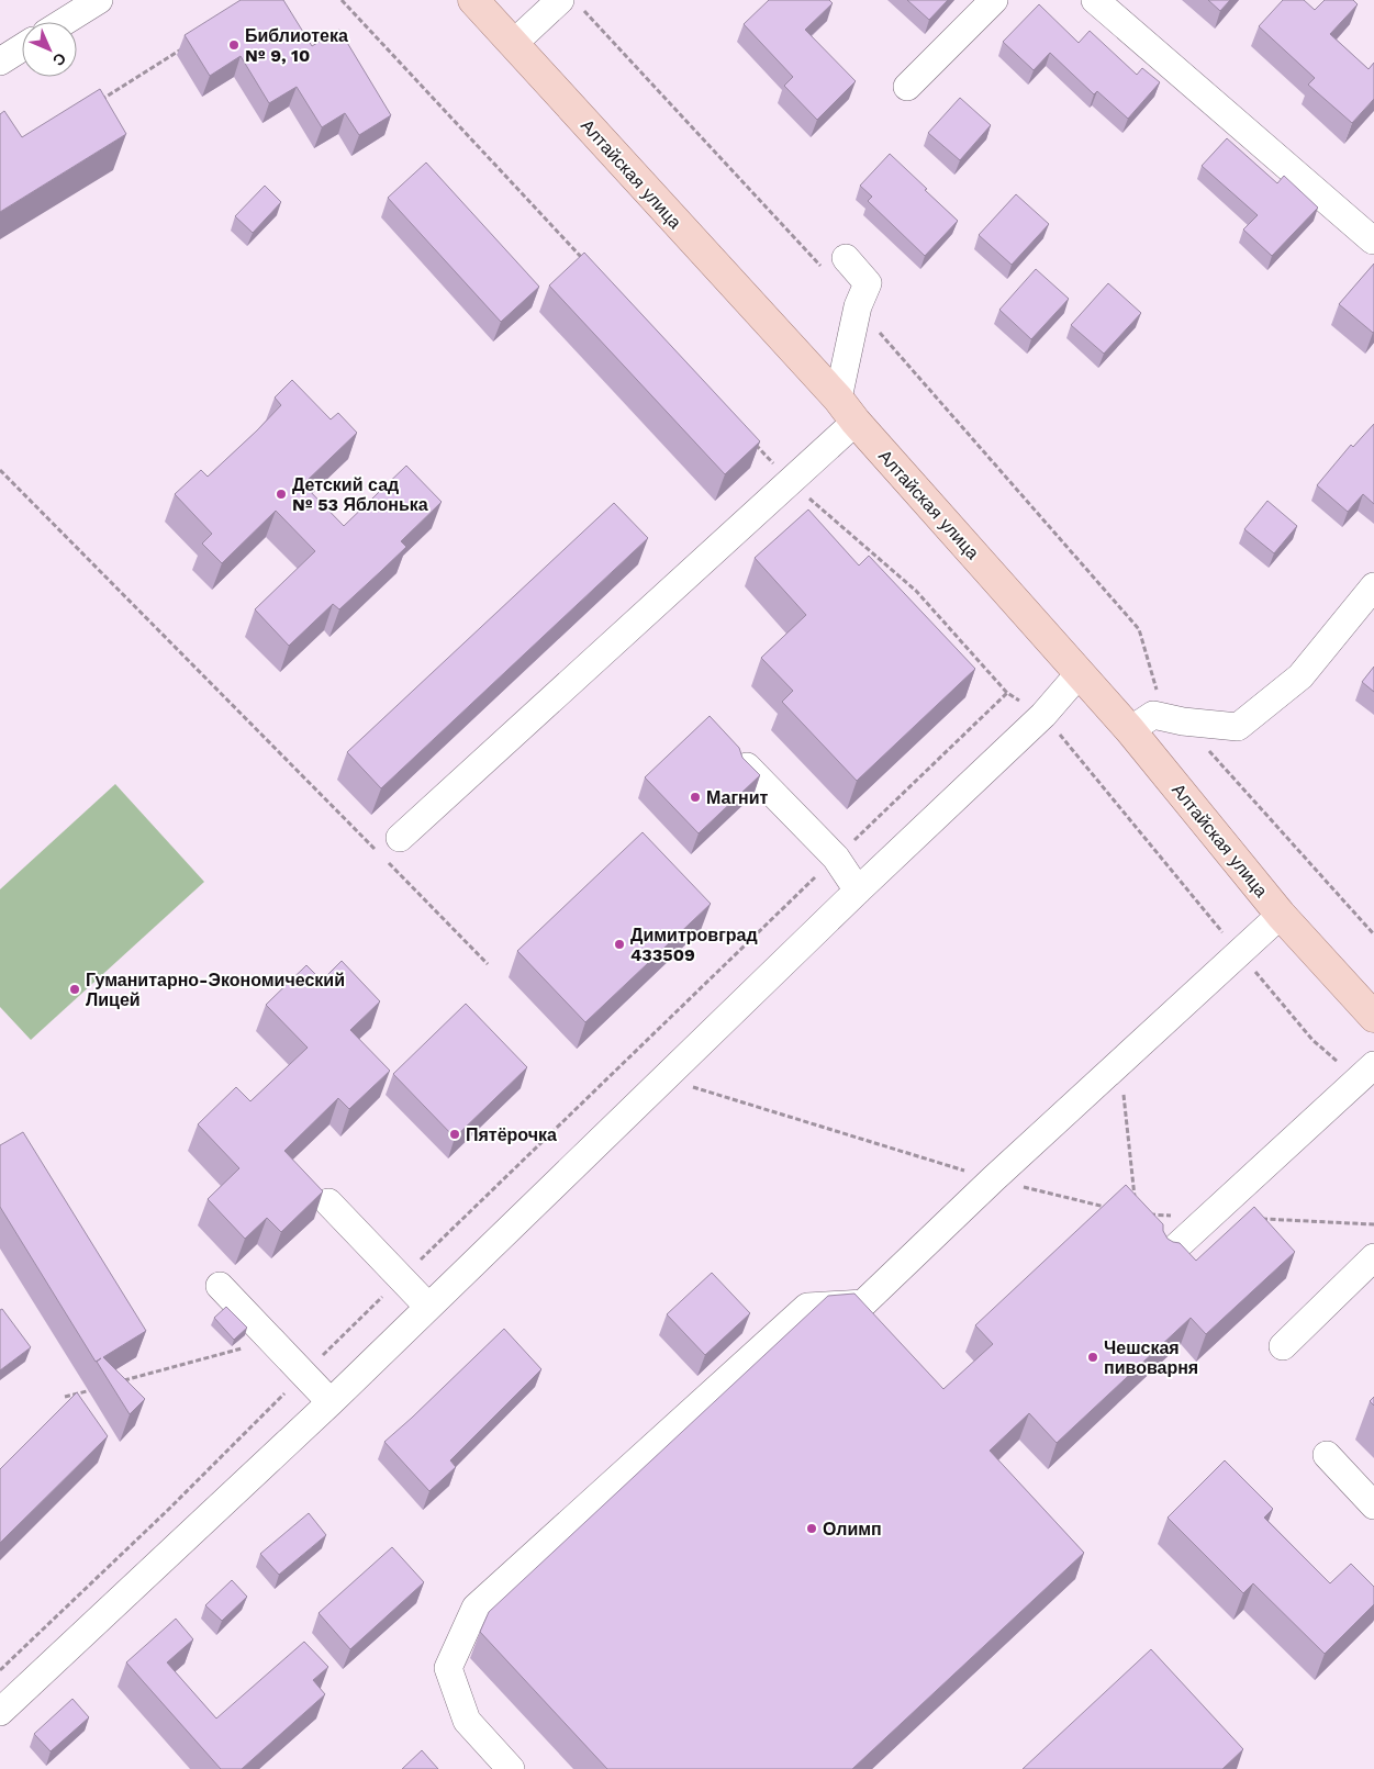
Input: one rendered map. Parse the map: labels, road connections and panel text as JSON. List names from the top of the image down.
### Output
{
  "streets": {
    "main road": ["Алтайская улица"]
  },
  "places": [
    "Библиотека № 9, 10",
    "Детский сад № 53 Яблонька",
    "Магнит",
    "Димитровград 433509",
    "Гуманитарно-Экономический Лицей",
    "Пятёрочка",
    "Чешская пивоварня",
    "Олимп"
  ],
  "north": "bottom right"
}
